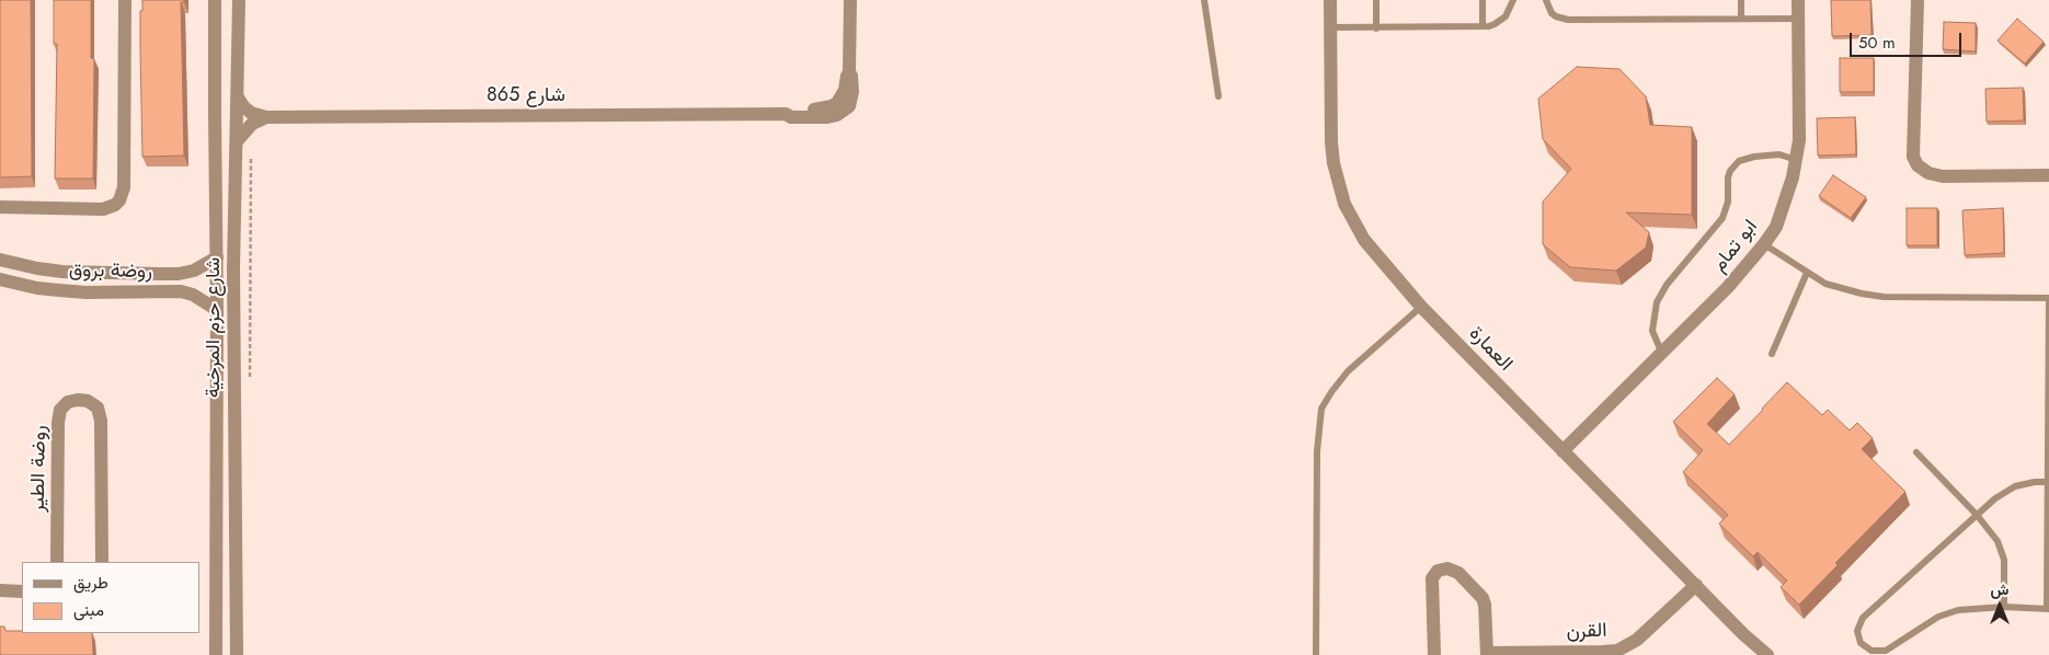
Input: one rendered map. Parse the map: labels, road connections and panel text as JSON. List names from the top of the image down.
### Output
{
  "streets": {
    "street": [
      "شارع 865",
      "ابو تمام",
      "روضة بروق",
      "شارع حزم المرخية",
      "العمارة",
      "روضة الطير",
      "القرن"
    ]
  },
  "crossings": [
    ["شارع 865", "شارع حزم المرخية"],
    ["ابو تمام", "العمارة"],
    ["روضة بروق", "شارع حزم المرخية"],
    ["العمارة", "القرن"]
  ],
  "legend": ["طريق", "مبنى"],
  "scale_bar": "50 m",
  "north": "top"
}
